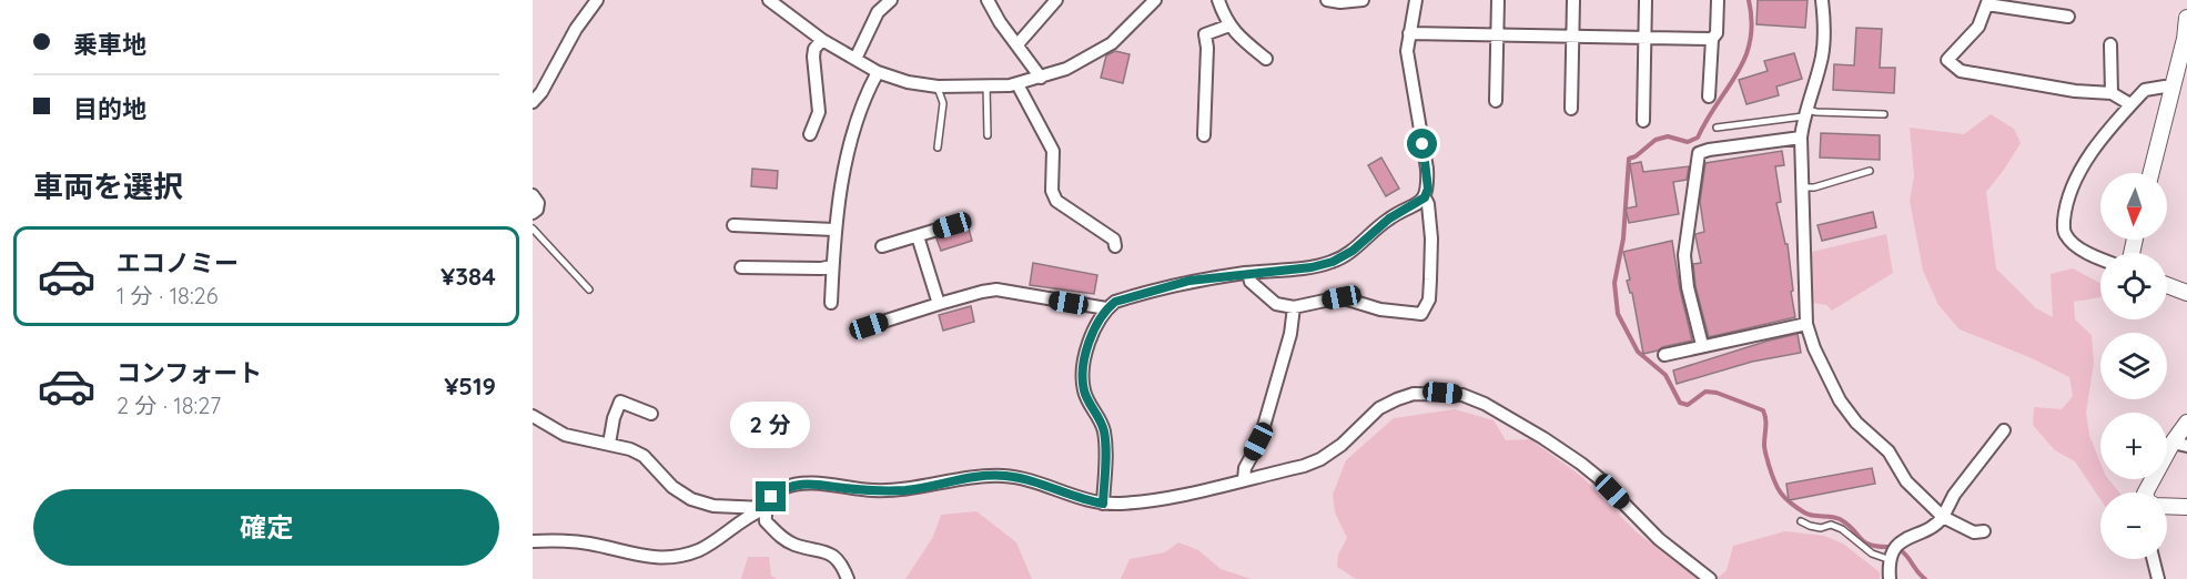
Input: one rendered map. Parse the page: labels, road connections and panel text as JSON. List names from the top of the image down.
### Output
{
  "north": "bottom",
  "page": {
    "banner": ["乗車地", "目的地"],
    "heading": "車両を選択",
    "map_buttons": ["+", "−"],
    "list": [
      {
        "name": "エコノミー",
        "note": "1 分 · 18:26",
        "value": "¥384"
      },
      {
        "name": "コンフォート",
        "note": "2 分 · 18:27",
        "value": "¥519"
      }
    ],
    "bubble": "2 分",
    "buttons": "確定"
  }
}
